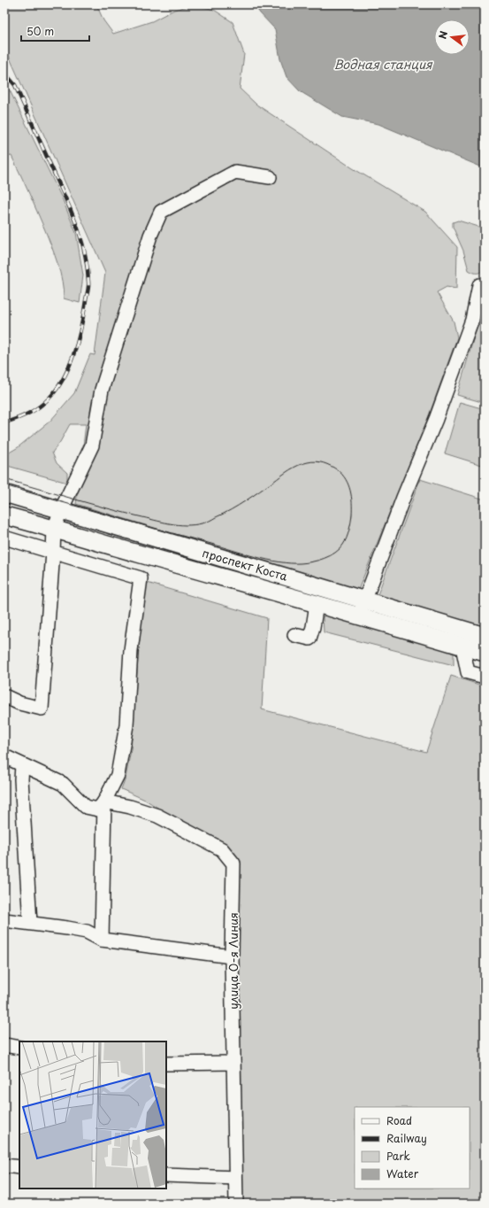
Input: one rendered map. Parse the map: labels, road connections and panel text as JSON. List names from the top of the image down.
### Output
{
  "streets": {
    "main road": ["проспект Коста"],
    "street": ["улица 0-я Линия"]
  },
  "water": ["Водная станция"],
  "legend": [
    "Road",
    "Railway",
    "Park",
    "Water"
  ],
  "scale_bar": "50 m",
  "north": "left"
}
